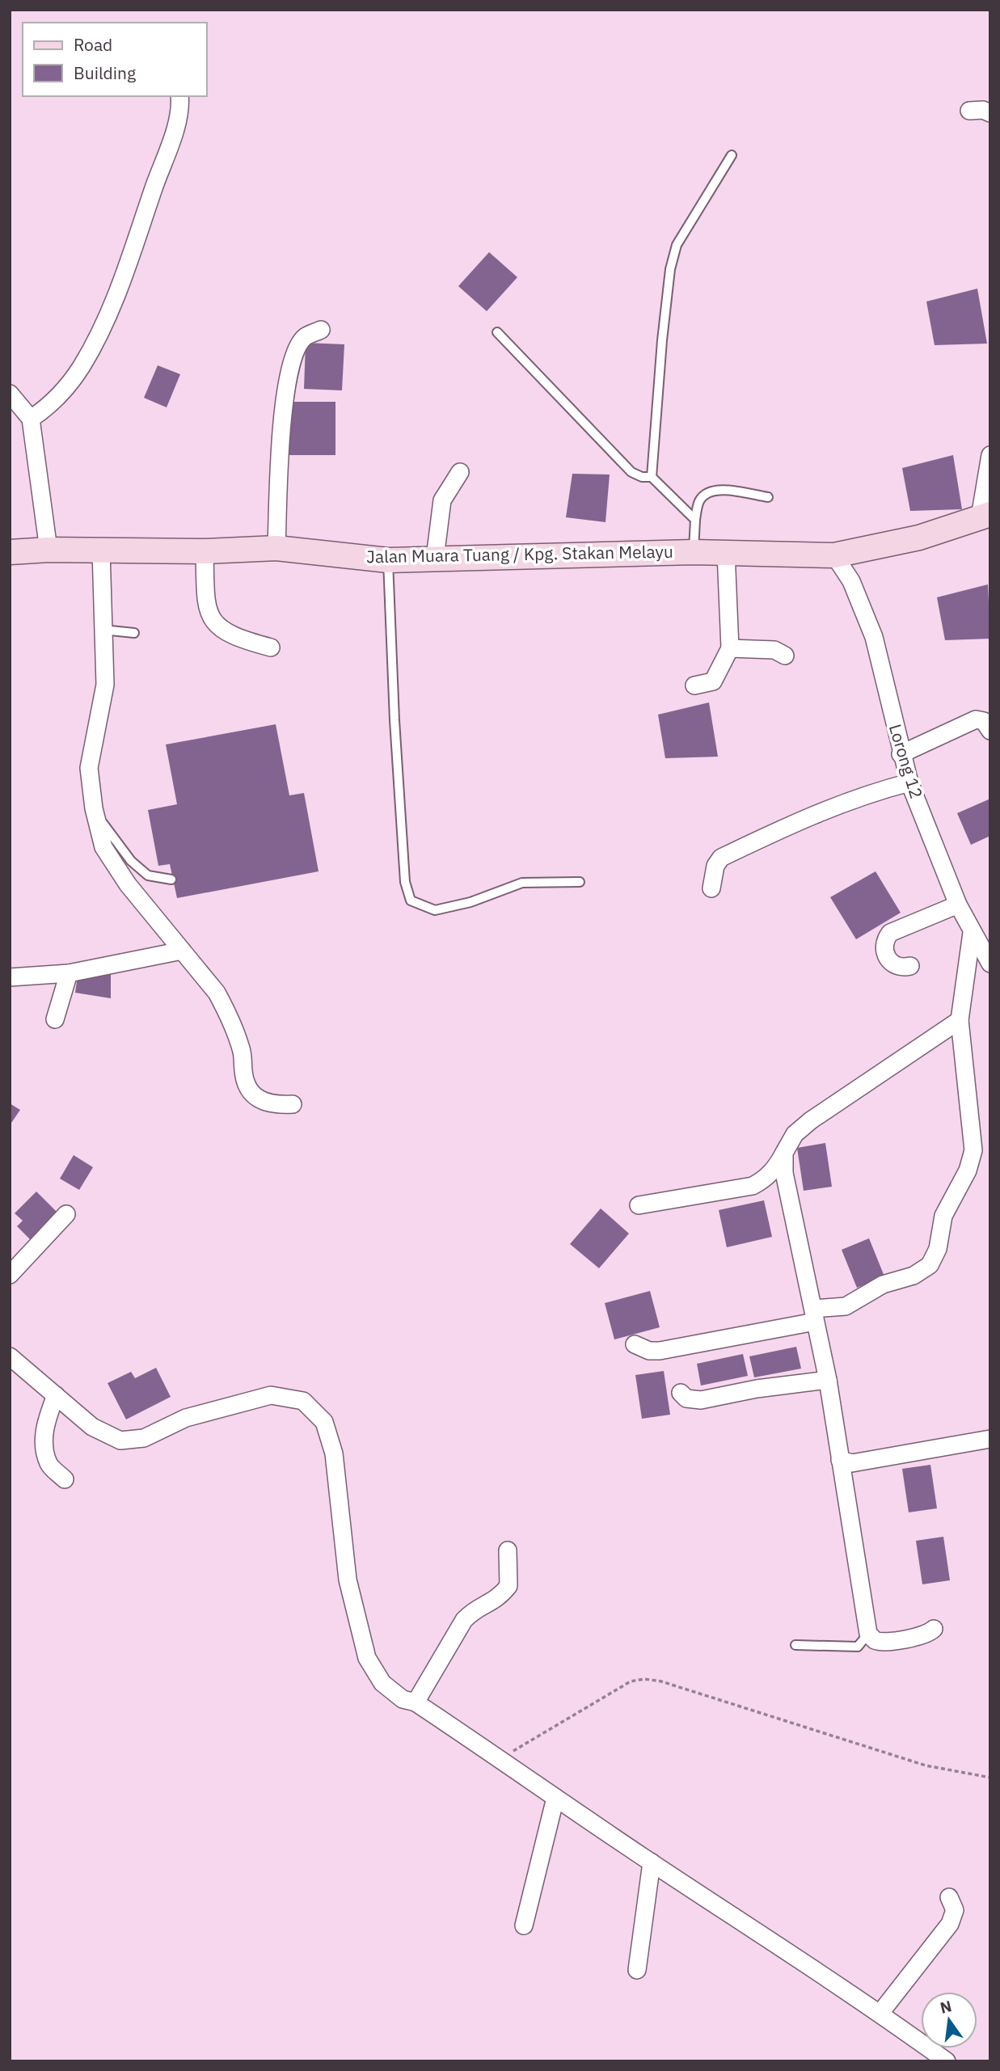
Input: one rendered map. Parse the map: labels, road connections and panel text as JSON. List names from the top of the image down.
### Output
{
  "streets": {
    "main road": ["Jalan Muara Tuang / Kpg. Stakan Melayu"],
    "street": ["Lorong 12"]
  },
  "crossings": [
    ["Jalan Muara Tuang / Kpg. Stakan Melayu", "Lorong 12"]
  ],
  "legend": ["Road", "Building"],
  "north": "top"
}
